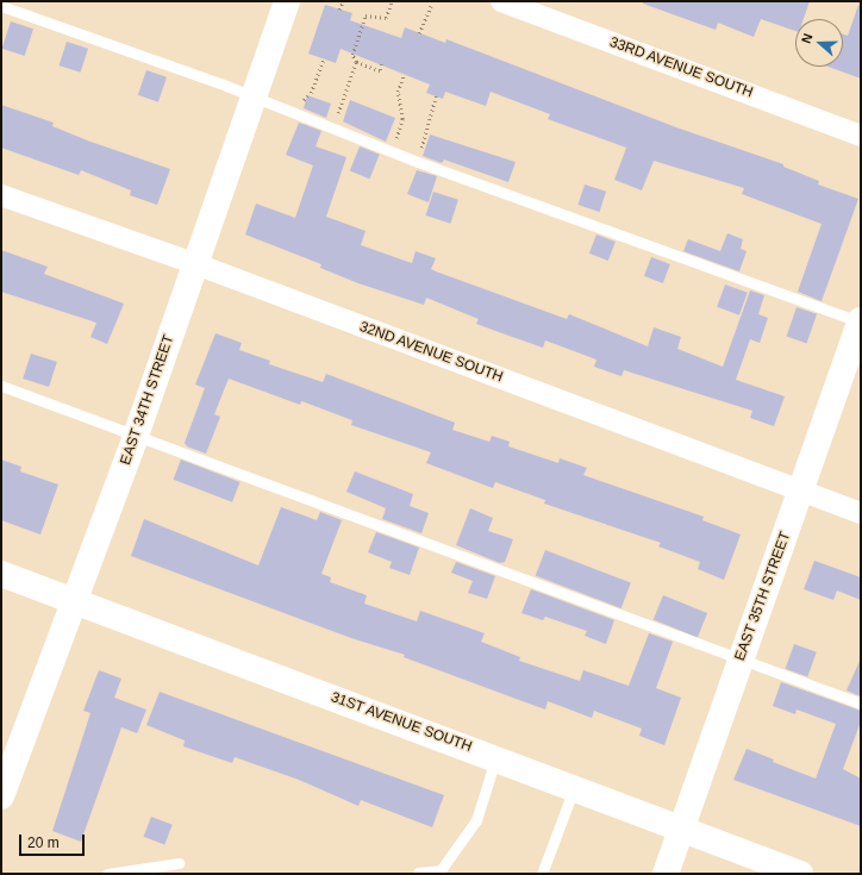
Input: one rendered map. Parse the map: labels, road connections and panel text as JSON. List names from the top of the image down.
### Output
{
  "streets": {
    "street": [
      "33RD AVENUE SOUTH",
      "32ND AVENUE SOUTH",
      "EAST 34TH STREET",
      "EAST 35TH STREET",
      "31ST AVENUE SOUTH"
    ]
  },
  "crossings": [
    ["32ND AVENUE SOUTH", "EAST 34TH STREET"],
    ["32ND AVENUE SOUTH", "EAST 35TH STREET"],
    ["EAST 34TH STREET", "31ST AVENUE SOUTH"],
    ["EAST 35TH STREET", "31ST AVENUE SOUTH"]
  ],
  "scale_bar": "20 m",
  "north": "left"
}
